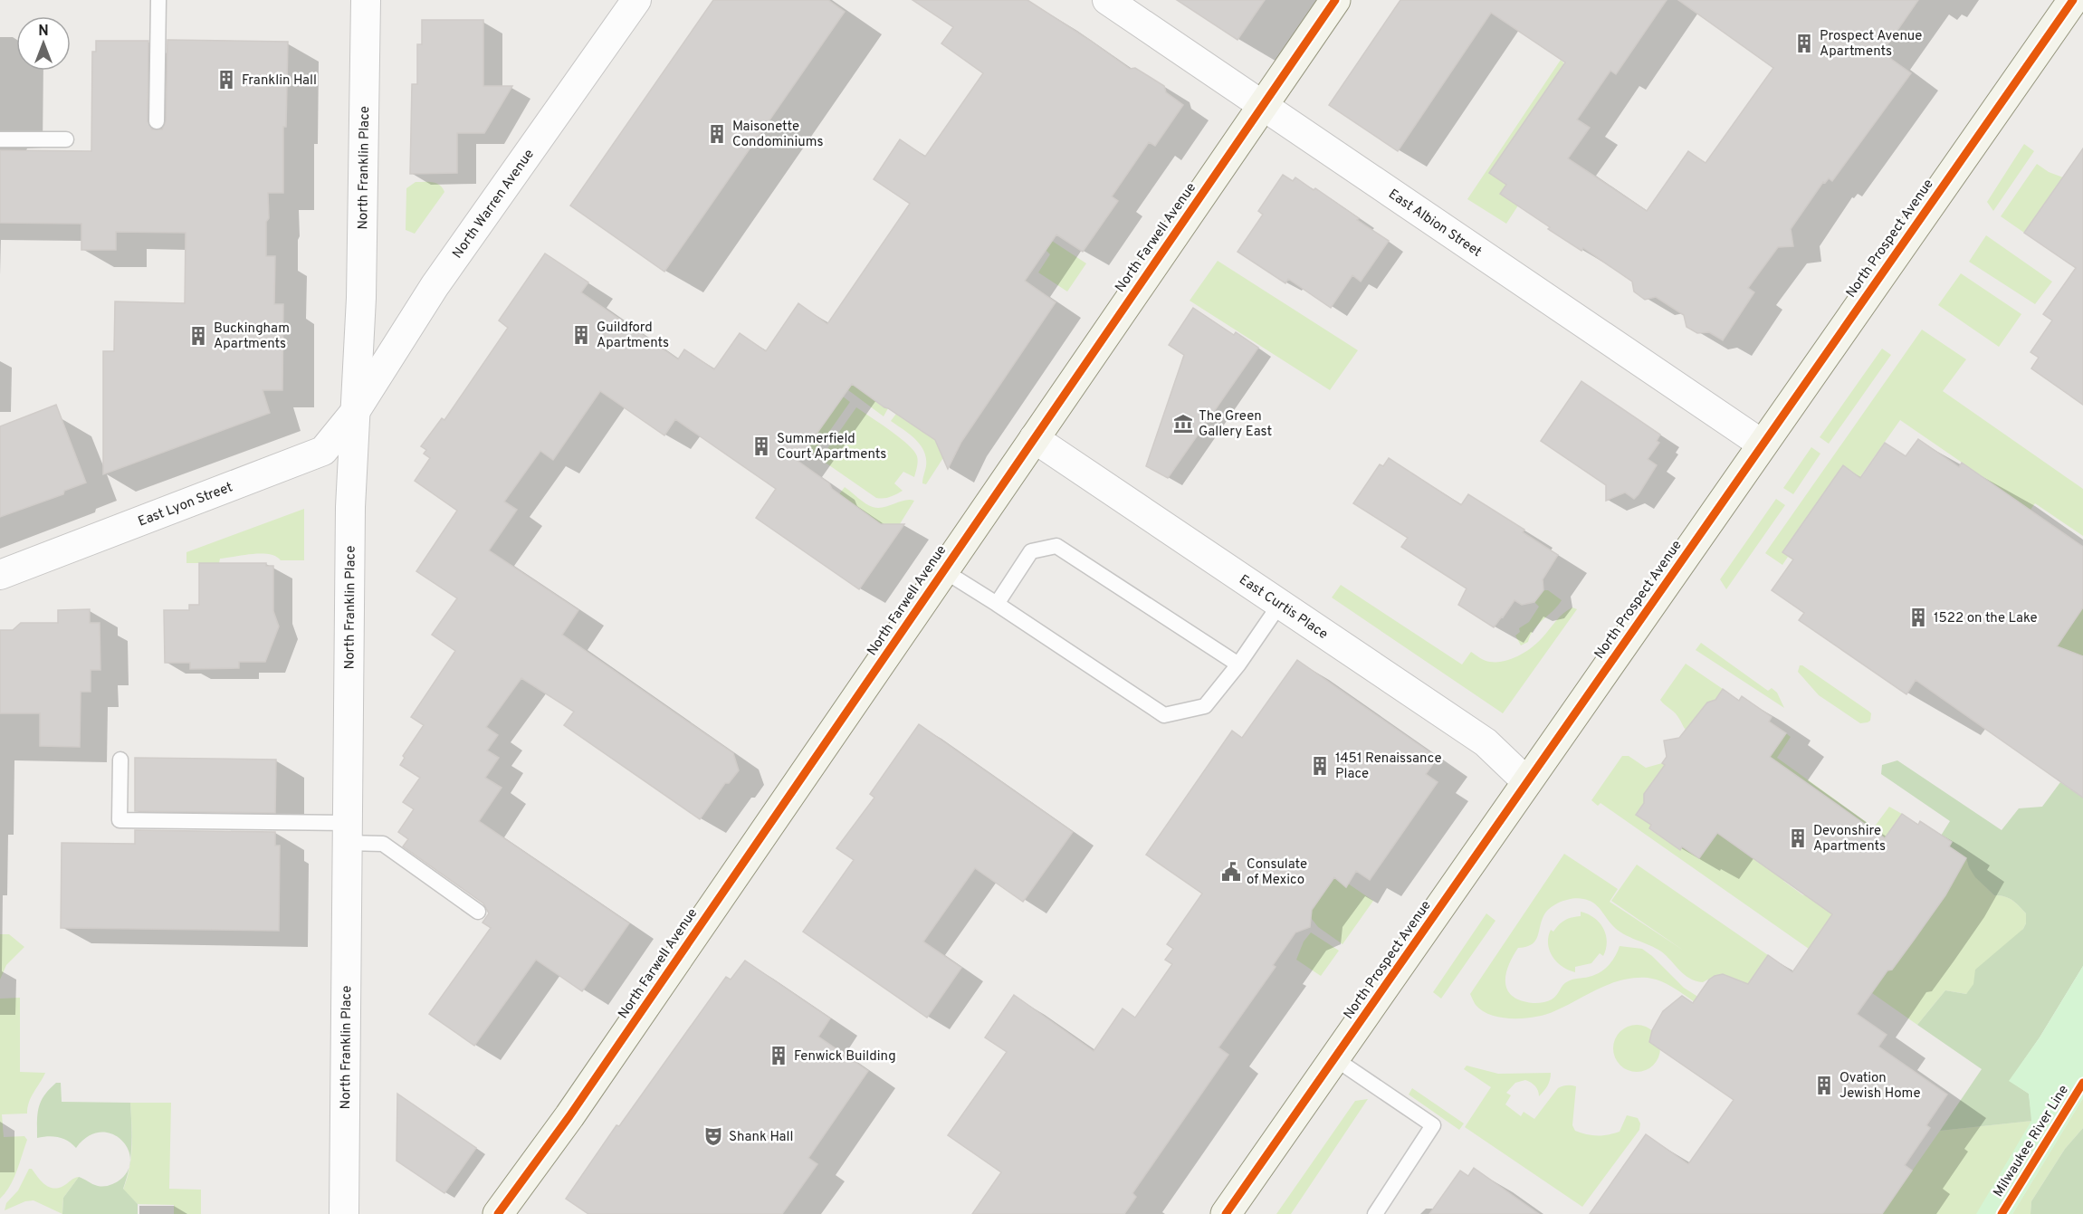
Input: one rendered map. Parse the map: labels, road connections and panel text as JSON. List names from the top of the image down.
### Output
{
  "streets": {
    "main road": ["North Farwell Avenue", "North Prospect Avenue"],
    "street": [
      "North Franklin Place",
      "North Warren Avenue",
      "East Albion Street",
      "East Lyon Street",
      "East Curtis Place"
    ],
    "cycle path": ["Milwaukee River Line"]
  },
  "crossings": [
    ["North Franklin Place", "North Warren Avenue"],
    ["North Franklin Place", "East Lyon Street"],
    ["North Warren Avenue", "East Lyon Street"],
    ["East Albion Street", "North Farwell Avenue"],
    ["East Albion Street", "North Prospect Avenue"],
    ["North Farwell Avenue", "East Curtis Place"],
    ["North Prospect Avenue", "East Curtis Place"]
  ],
  "places": {
    "building": [
      "Prospect Avenue Apartments",
      "Franklin Hall",
      "Maisonette Condominiums",
      "Guildford Apartments",
      "Buckingham Apartments",
      "Summerfield Court Apartments",
      "1522 on the Lake",
      "1451 Renaissance Place",
      "Devonshire Apartments",
      "Fenwick Building",
      "Ovation Jewish Home"
    ],
    "museum": ["The Green Gallery East"],
    "public building": ["Consulate of Mexico"],
    "theatre": ["Shank Hall"]
  },
  "north": "top"
}
